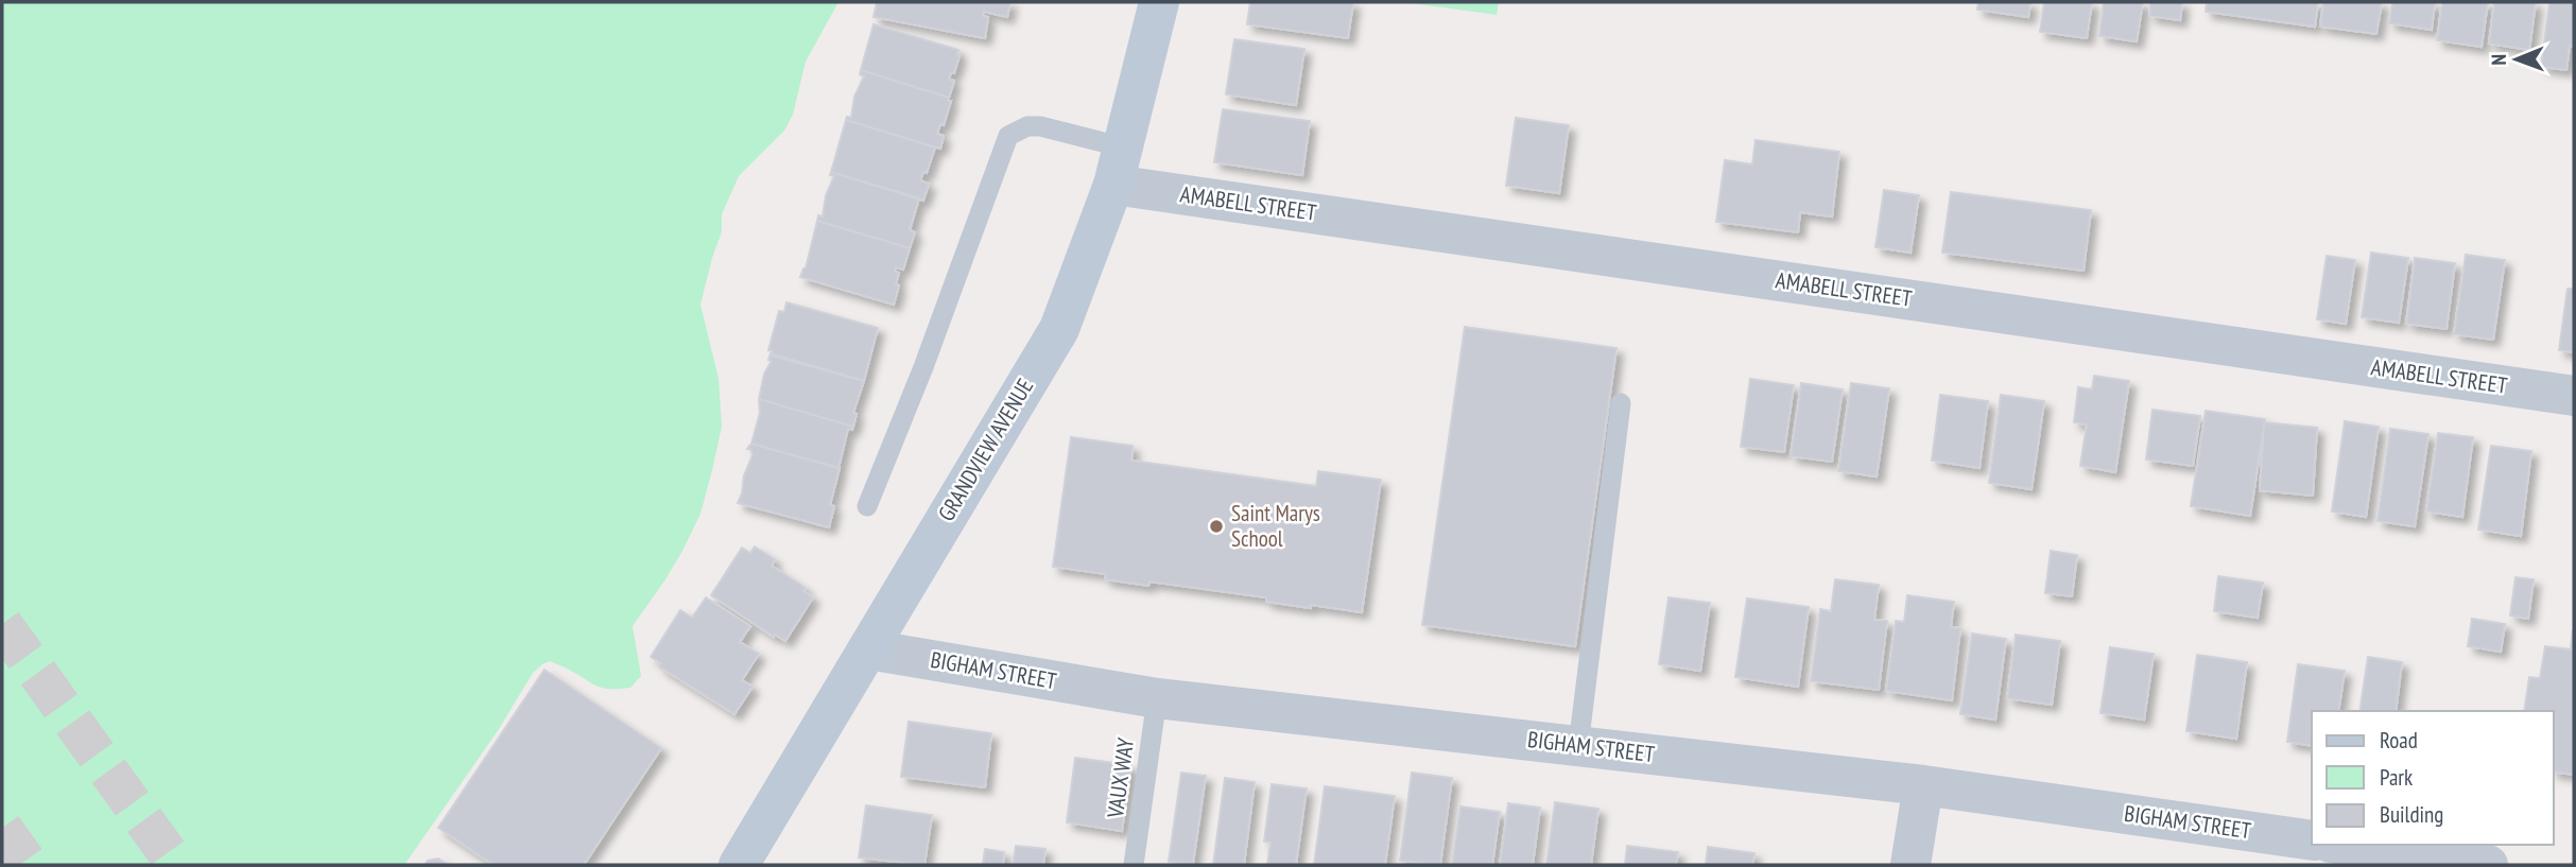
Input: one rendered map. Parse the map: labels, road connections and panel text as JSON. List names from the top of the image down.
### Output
{
  "streets": {
    "street": ["AMABELL STREET", "GRANDVIEW AVENUE", "BIGHAM STREET"],
    "lane": ["VAUX WAY"]
  },
  "crossings": [
    ["AMABELL STREET", "GRANDVIEW AVENUE"],
    ["GRANDVIEW AVENUE", "BIGHAM STREET"],
    ["BIGHAM STREET", "VAUX WAY"]
  ],
  "places": ["Saint Marys School"],
  "legend": ["Road", "Park", "Building"],
  "north": "left"
}
